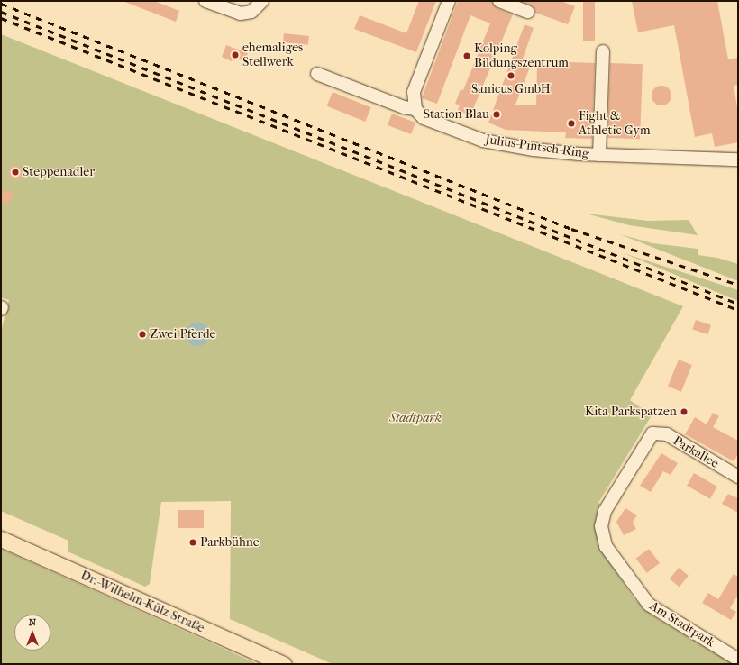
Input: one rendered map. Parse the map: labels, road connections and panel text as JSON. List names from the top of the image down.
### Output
{
  "streets": {
    "main road": ["Dr.-Wilhelm-Külz-Straße"],
    "street": ["Julius-Pintsch-Ring", "Parkallee", "Am Stadtpark"]
  },
  "crossings": [
    ["Parkallee", "Am Stadtpark"]
  ],
  "parks": ["Stadtpark"],
  "places": [
    "ehemaliges Stellwerk",
    "Kolping Bildungszentrum",
    "Sanicus GmbH",
    "Station Blau",
    "Fight & Athletic Gym",
    "Steppenadler",
    "Zwei Pferde",
    "Kita Parkspatzen",
    "Parkbühne"
  ],
  "north": "top"
}
